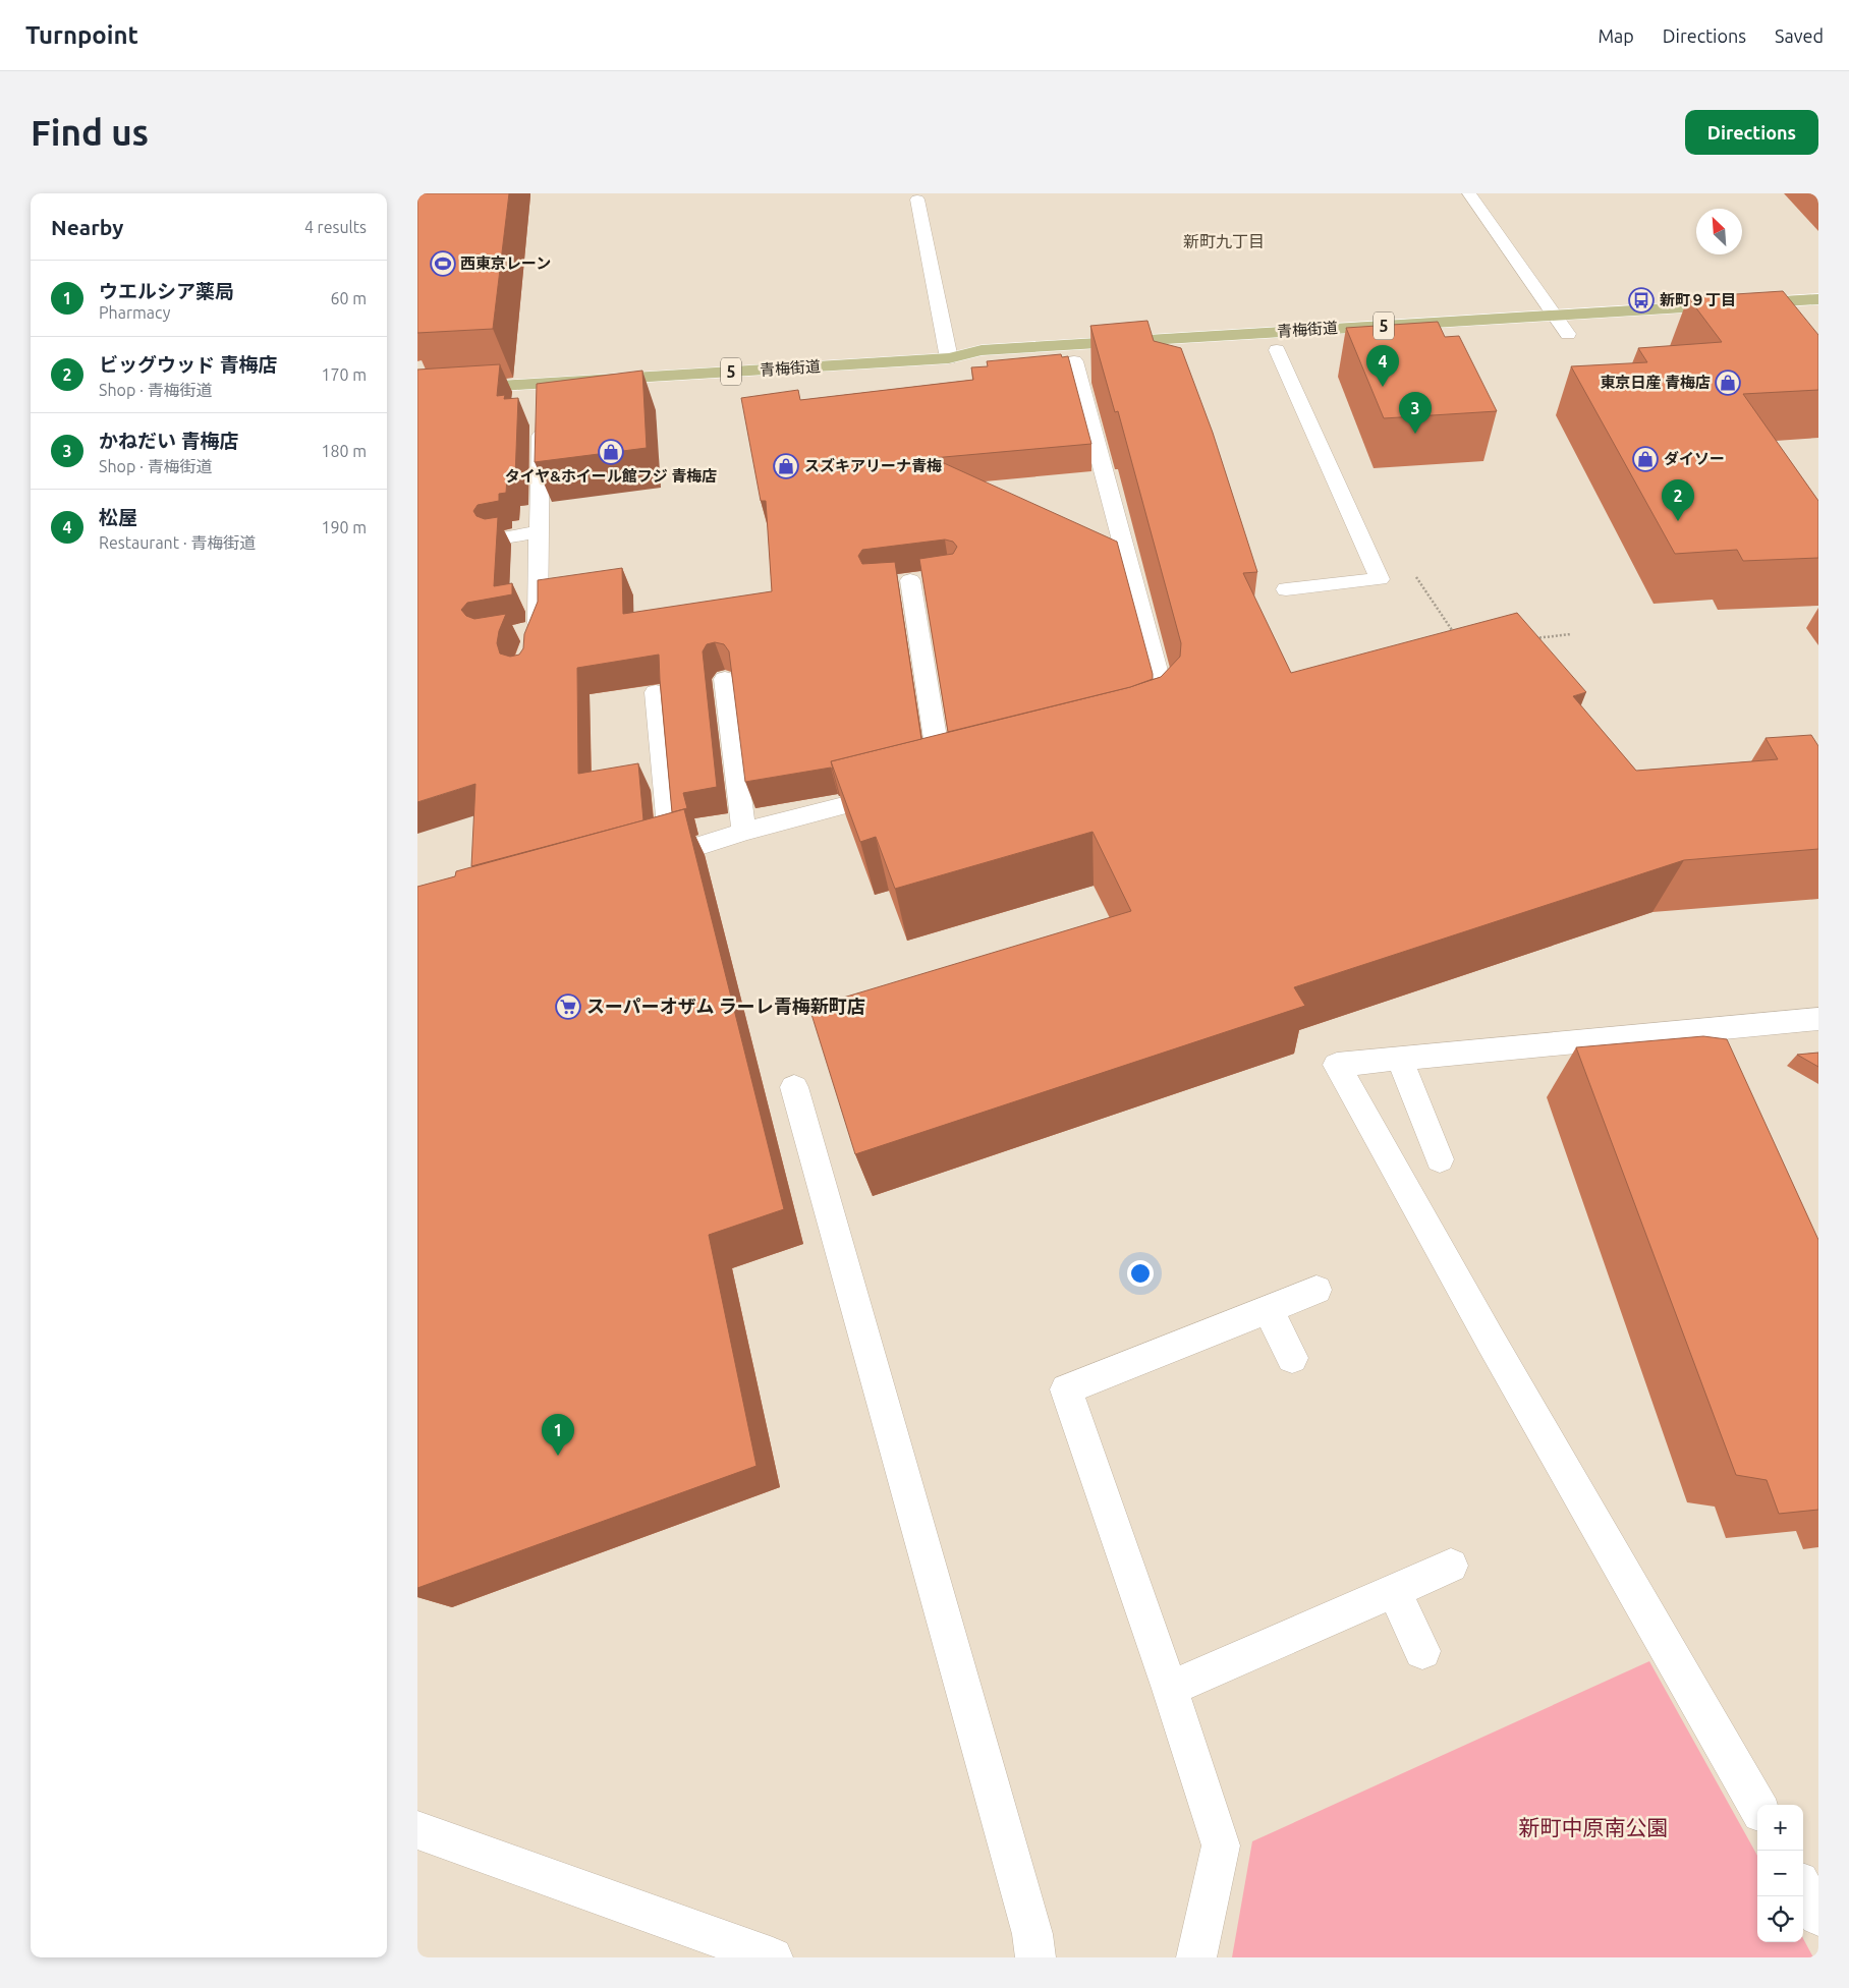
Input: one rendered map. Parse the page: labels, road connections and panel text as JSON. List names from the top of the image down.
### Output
{
  "streets": {
    "main road": ["5", "青梅街道"]
  },
  "districts": ["新町九丁目"],
  "parks": ["新町中原南公園"],
  "places": {
    "sports": ["西東京レーン"],
    "bus stop": ["新町９丁目"],
    "shop": [
      "東京日産 青梅店",
      "タイヤ&ホイール館フジ 青梅店",
      "ダイソー",
      "スズキアリーナ青梅"
    ],
    "supermarket": ["スーパーオザム ラーレ青梅新町店"]
  },
  "north": "top left",
  "page": {
    "header": "Turnpoint",
    "nav": ["Map", "Directions", "Saved"],
    "buttons": "Directions",
    "title": "Find us",
    "heading": ["Nearby", "4 results"],
    "list": [
      {
        "mark": "1",
        "name": "ウエルシア薬局",
        "note": "Pharmacy",
        "value": "60 m"
      },
      {
        "mark": "2",
        "name": "ビッグウッド 青梅店",
        "note": "Shop · 青梅街道",
        "value": "170 m"
      },
      {
        "mark": "3",
        "name": "かねだい 青梅店",
        "note": "Shop · 青梅街道",
        "value": "180 m"
      },
      {
        "mark": "4",
        "name": "松屋",
        "note": "Restaurant · 青梅街道",
        "value": "190 m"
      }
    ],
    "pins": [
      "4",
      "3",
      "2",
      "1"
    ],
    "map_buttons": ["+", "−"]
  }
}
